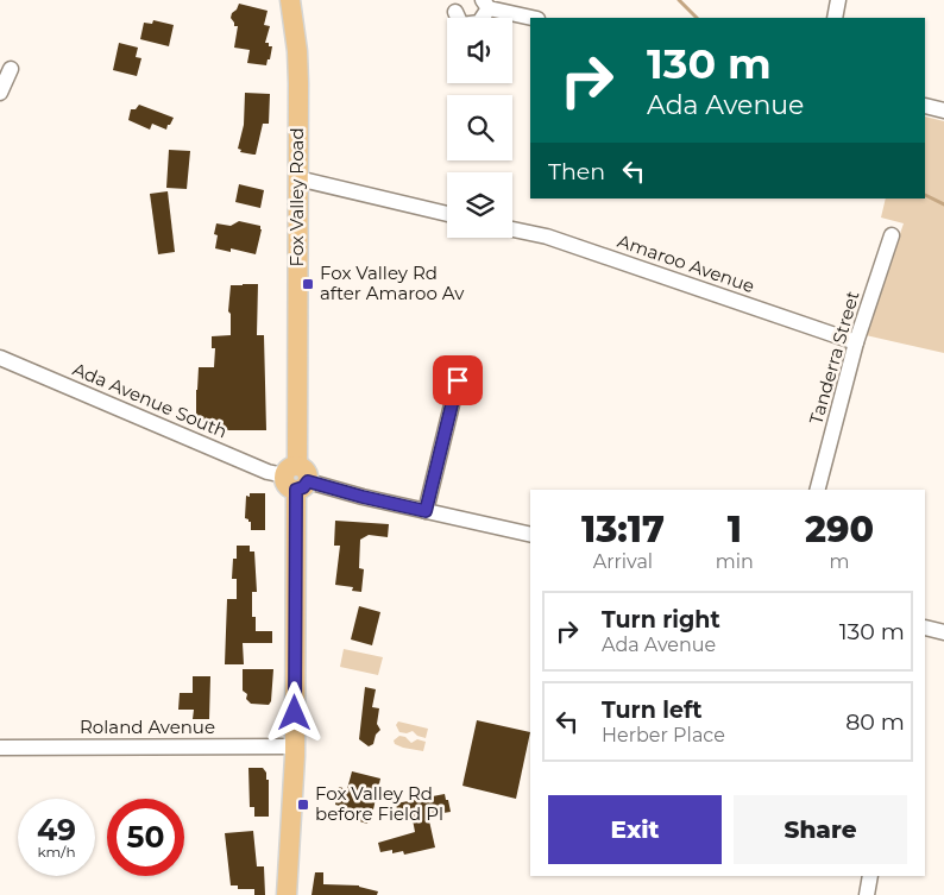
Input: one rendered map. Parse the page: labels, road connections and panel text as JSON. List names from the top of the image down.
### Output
{
  "streets": {
    "main road": ["Fox Valley Road"],
    "street": [
      "Amaroo Avenue",
      "Tanderra Street",
      "Ada Avenue South",
      "Roland Avenue"
    ]
  },
  "crossings": [
    ["Fox Valley Road", "Ada Avenue South"],
    ["Fox Valley Road", "Roland Avenue"],
    ["Amaroo Avenue", "Tanderra Street"]
  ],
  "places": {
    "transit": ["Fox Valley Rd after Amaroo Av", "Fox Valley Rd before Field Pl"]
  },
  "page": {
    "turn": ["130 m", "Ada Avenue"],
    "then": "Then",
    "eta": [
      "13:17",
      "Arrival",
      "1",
      "min",
      "290",
      "m"
    ],
    "list": [
      {
        "name": "Turn right",
        "note": "Ada Avenue",
        "value": "130 m"
      },
      {
        "name": "Turn left",
        "note": "Herber Place",
        "value": "80 m"
      }
    ],
    "buttons": ["Exit", "Share"],
    "speed": "49 km/h",
    "limit": "50"
  }
}
